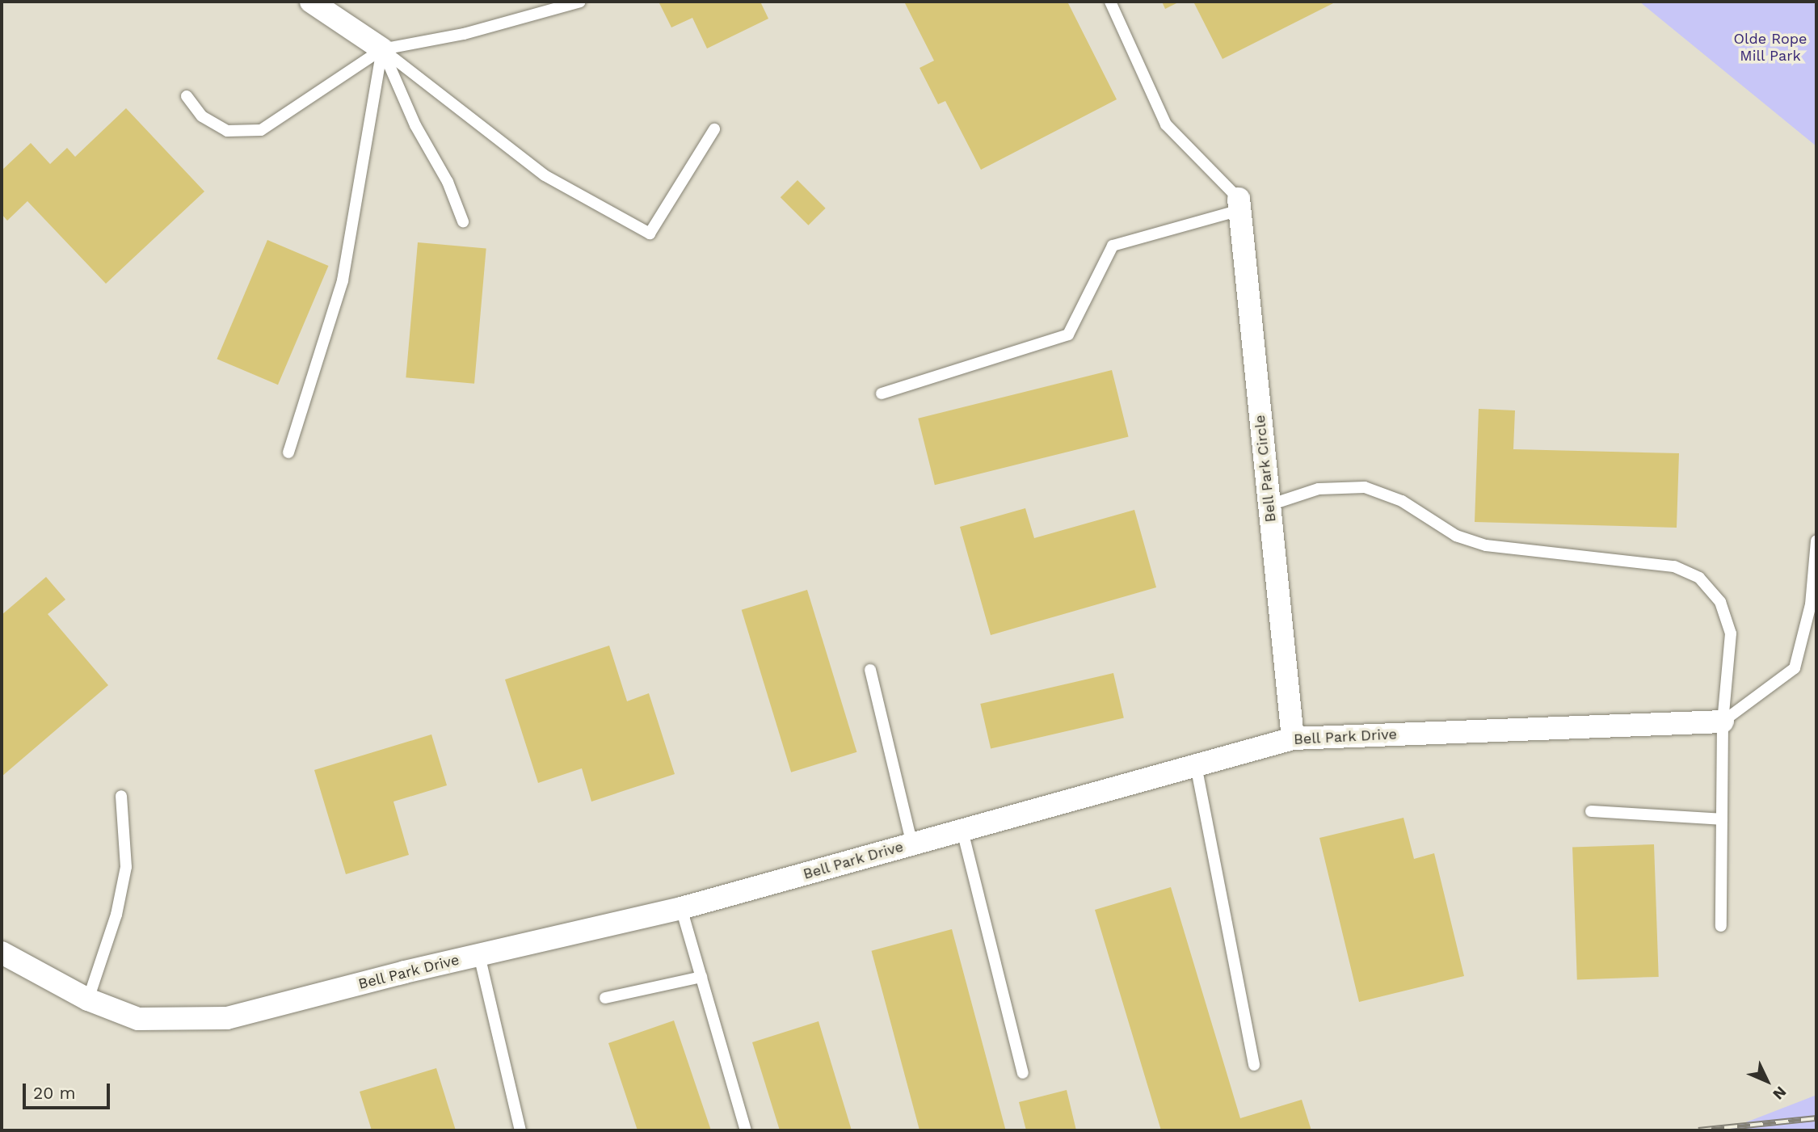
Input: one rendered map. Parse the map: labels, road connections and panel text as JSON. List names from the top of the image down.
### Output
{
  "streets": {
    "street": ["Bell Park Circle", "Bell Park Drive"]
  },
  "crossings": [
    ["Bell Park Circle", "Bell Park Drive"]
  ],
  "parks": ["Olde Rope Mill Park"],
  "scale_bar": "20 m",
  "north": "bottom right"
}
